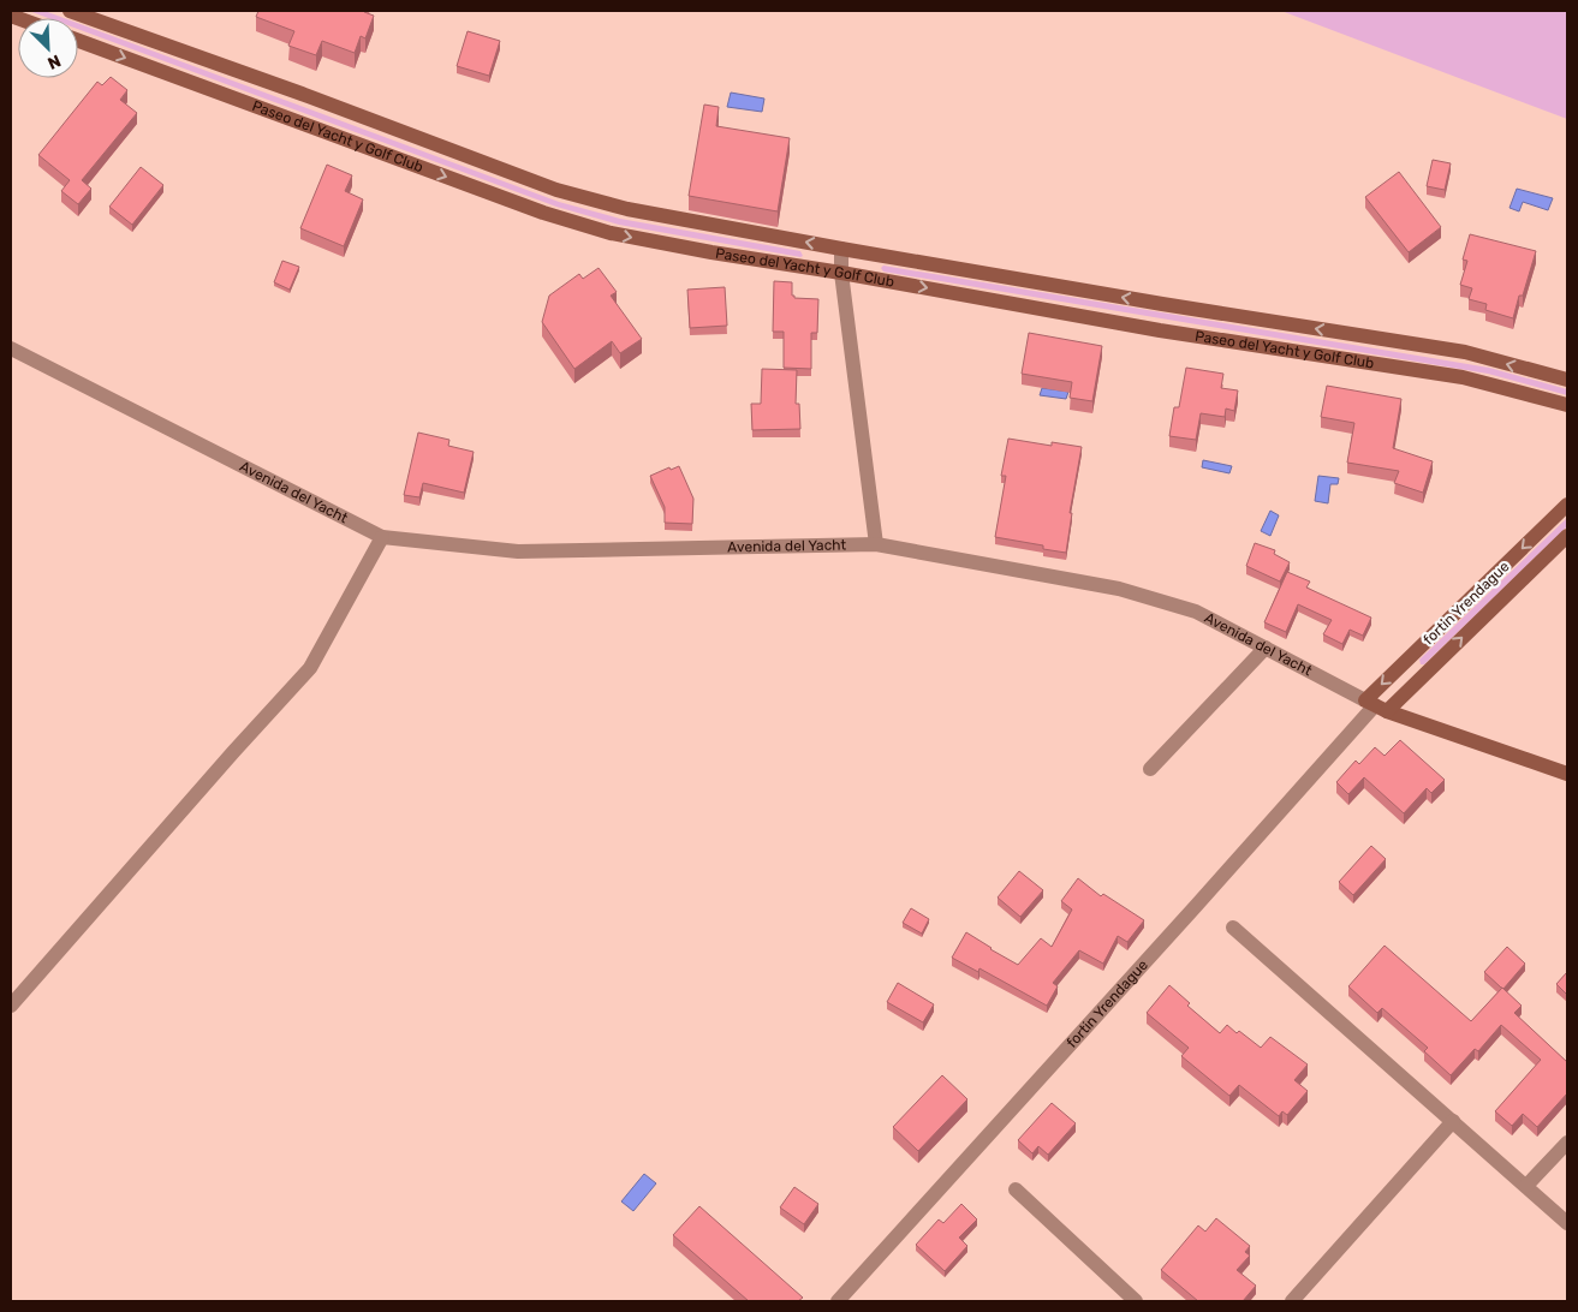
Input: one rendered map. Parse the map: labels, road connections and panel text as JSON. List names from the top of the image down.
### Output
{
  "streets": {
    "main road": ["Paseo del Yacht y Golf Club", "Avenida del Yacht", "fortin Yrendague"]
  },
  "crossings": [
    ["Avenida del Yacht", "fortin Yrendague"]
  ],
  "north": "bottom right"
}
